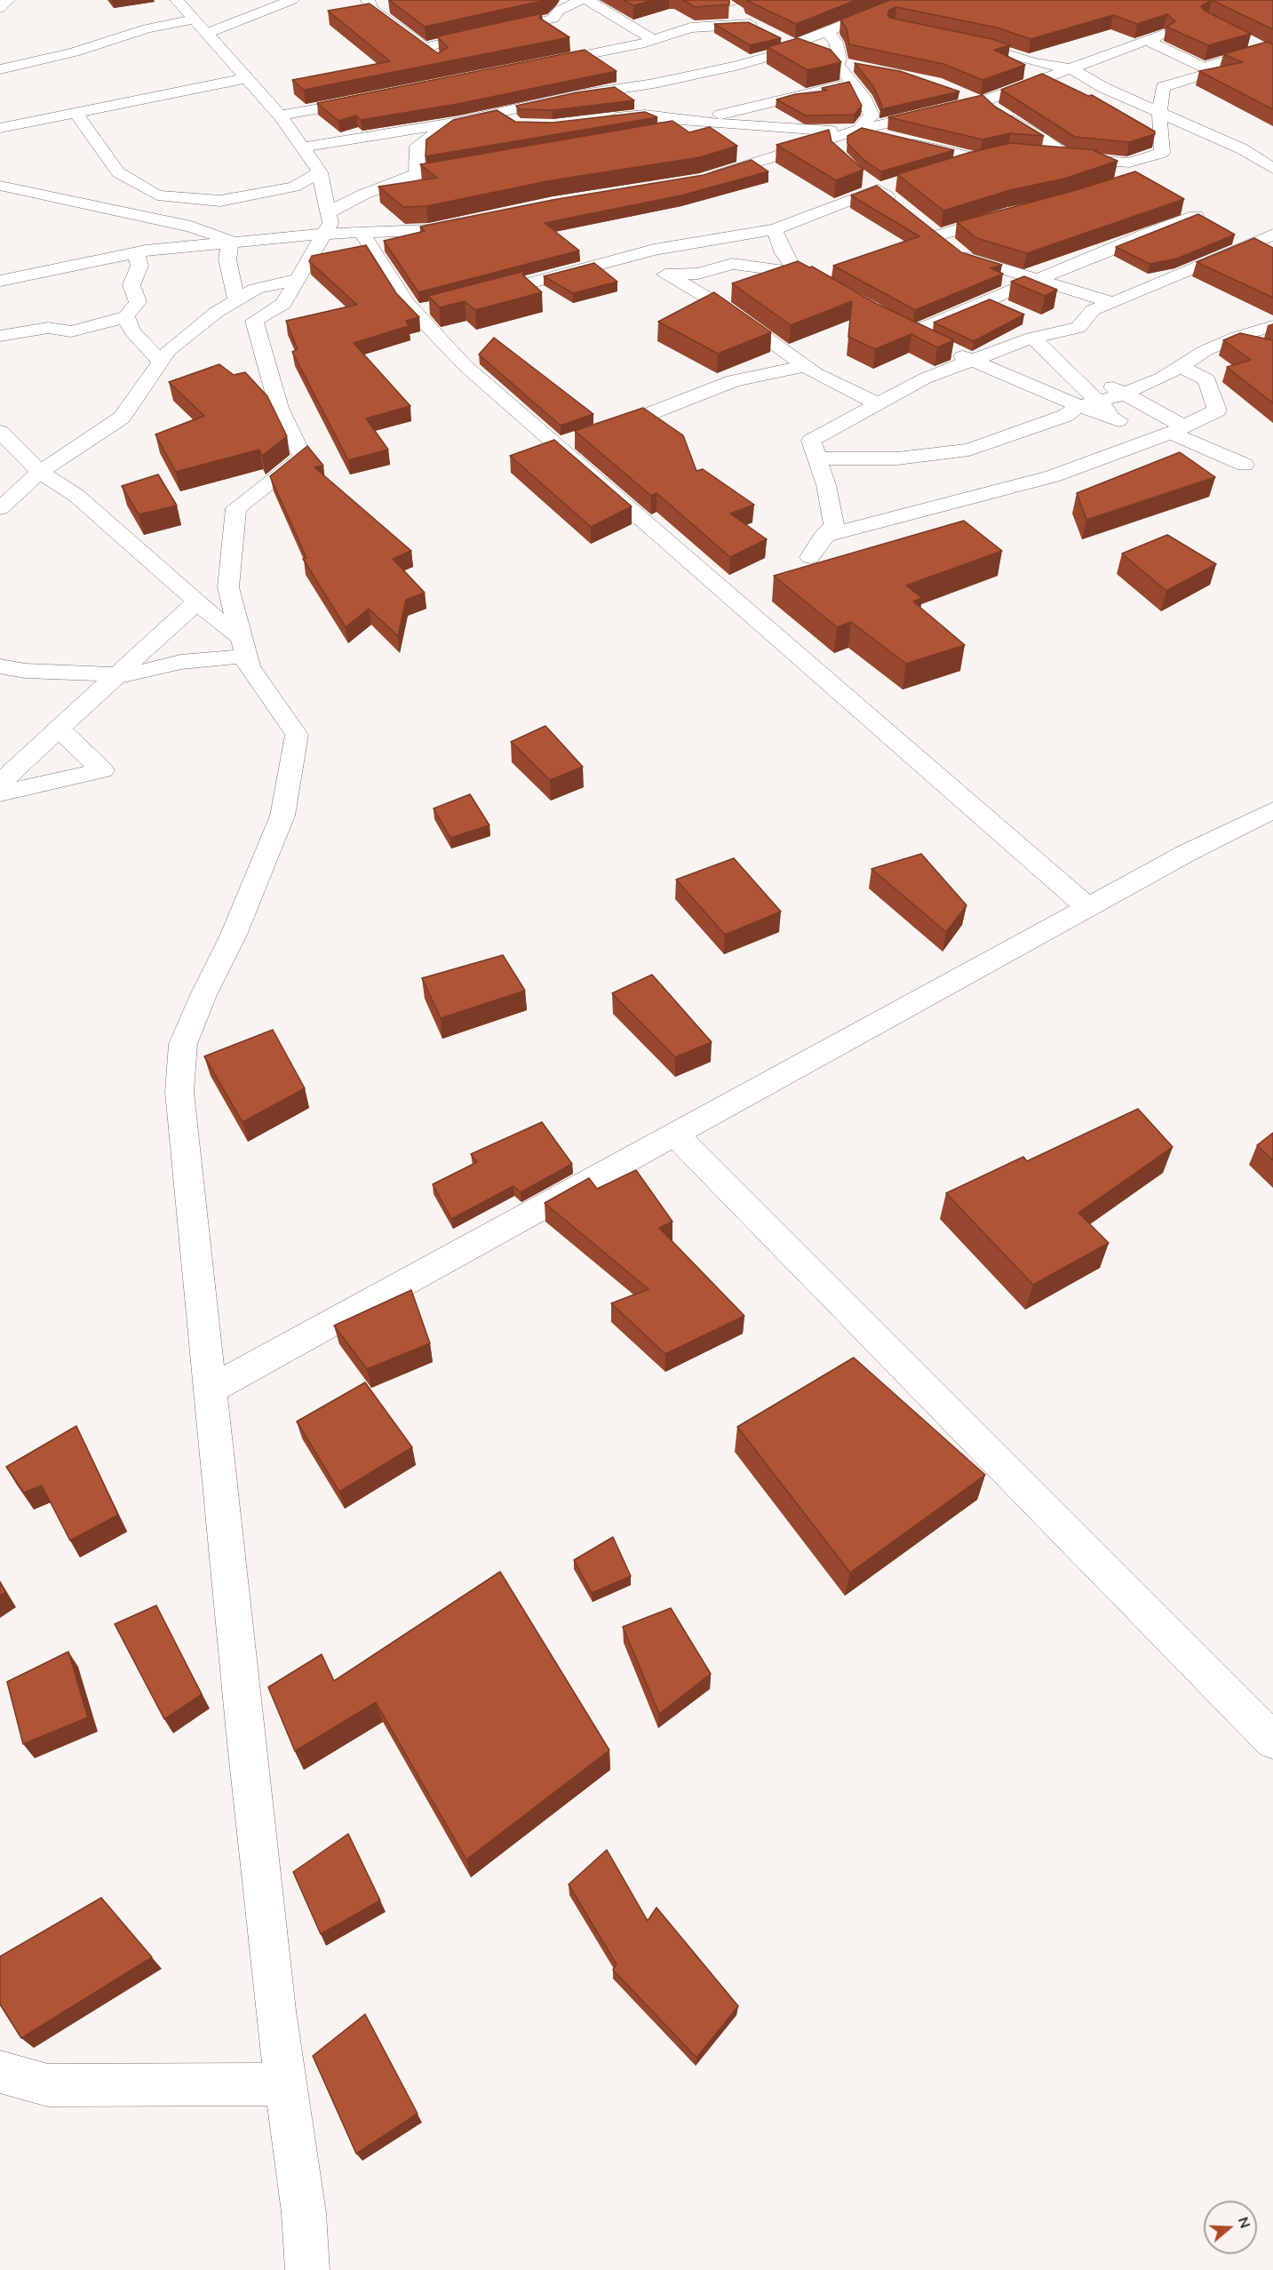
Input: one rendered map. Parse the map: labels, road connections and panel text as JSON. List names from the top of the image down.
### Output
{
  "north": "right"
}
